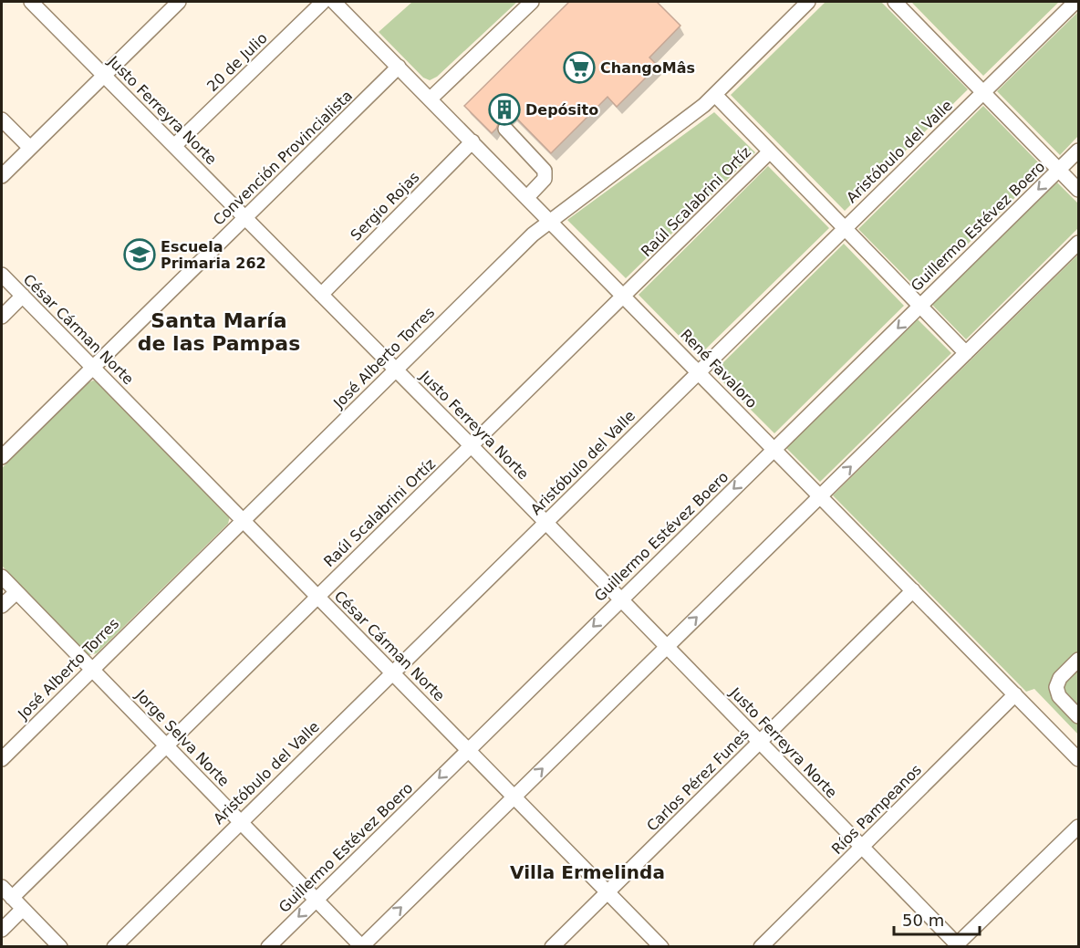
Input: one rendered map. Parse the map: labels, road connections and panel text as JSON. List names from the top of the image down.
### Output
{
  "streets": {
    "street": [
      "20 de Julio",
      "Justo Ferreyra Norte",
      "Aristóbulo del Valle",
      "Convención Provincialista",
      "Raúl Scalabrini Ortíz",
      "Sergio Rojas",
      "Guillermo Estévez Boero",
      "César Cárman Norte",
      "José Alberto Torres",
      "René Favaloro",
      "Jorge Selva Norte",
      "Carlos Pérez Funes",
      "Ríos Pampeanos"
    ]
  },
  "crossings": [
    ["20 de Julio", "Justo Ferreyra Norte"],
    ["Justo Ferreyra Norte", "Aristóbulo del Valle"],
    ["Justo Ferreyra Norte", "Convención Provincialista"],
    ["Justo Ferreyra Norte", "Raúl Scalabrini Ortíz"],
    ["Justo Ferreyra Norte", "Sergio Rojas"],
    ["Justo Ferreyra Norte", "Guillermo Estévez Boero"],
    ["Justo Ferreyra Norte", "José Alberto Torres"],
    ["Justo Ferreyra Norte", "Carlos Pérez Funes"],
    ["Justo Ferreyra Norte", "Ríos Pampeanos"],
    ["Aristóbulo del Valle", "César Cárman Norte"],
    ["Aristóbulo del Valle", "René Favaloro"],
    ["Aristóbulo del Valle", "Jorge Selva Norte"],
    ["Convención Provincialista", "César Cárman Norte"],
    ["Convención Provincialista", "René Favaloro"],
    ["Raúl Scalabrini Ortíz", "César Cárman Norte"],
    ["Raúl Scalabrini Ortíz", "René Favaloro"],
    ["Raúl Scalabrini Ortíz", "Jorge Selva Norte"],
    ["Sergio Rojas", "René Favaloro"],
    ["Guillermo Estévez Boero", "César Cárman Norte"],
    ["Guillermo Estévez Boero", "René Favaloro"],
    ["Guillermo Estévez Boero", "Jorge Selva Norte"],
    ["César Cárman Norte", "José Alberto Torres"],
    ["César Cárman Norte", "Carlos Pérez Funes"],
    ["José Alberto Torres", "René Favaloro"],
    ["José Alberto Torres", "Jorge Selva Norte"],
    ["René Favaloro", "Carlos Pérez Funes"],
    ["René Favaloro", "Ríos Pampeanos"]
  ],
  "districts": ["Santa María de las Pampas", "Villa Ermelinda"],
  "places": {
    "supermarket": ["ChangoMâs"],
    "building": ["Depósito"],
    "school or university": ["Escuela Primaria 262"]
  },
  "scale_bar": "50 m"
}
